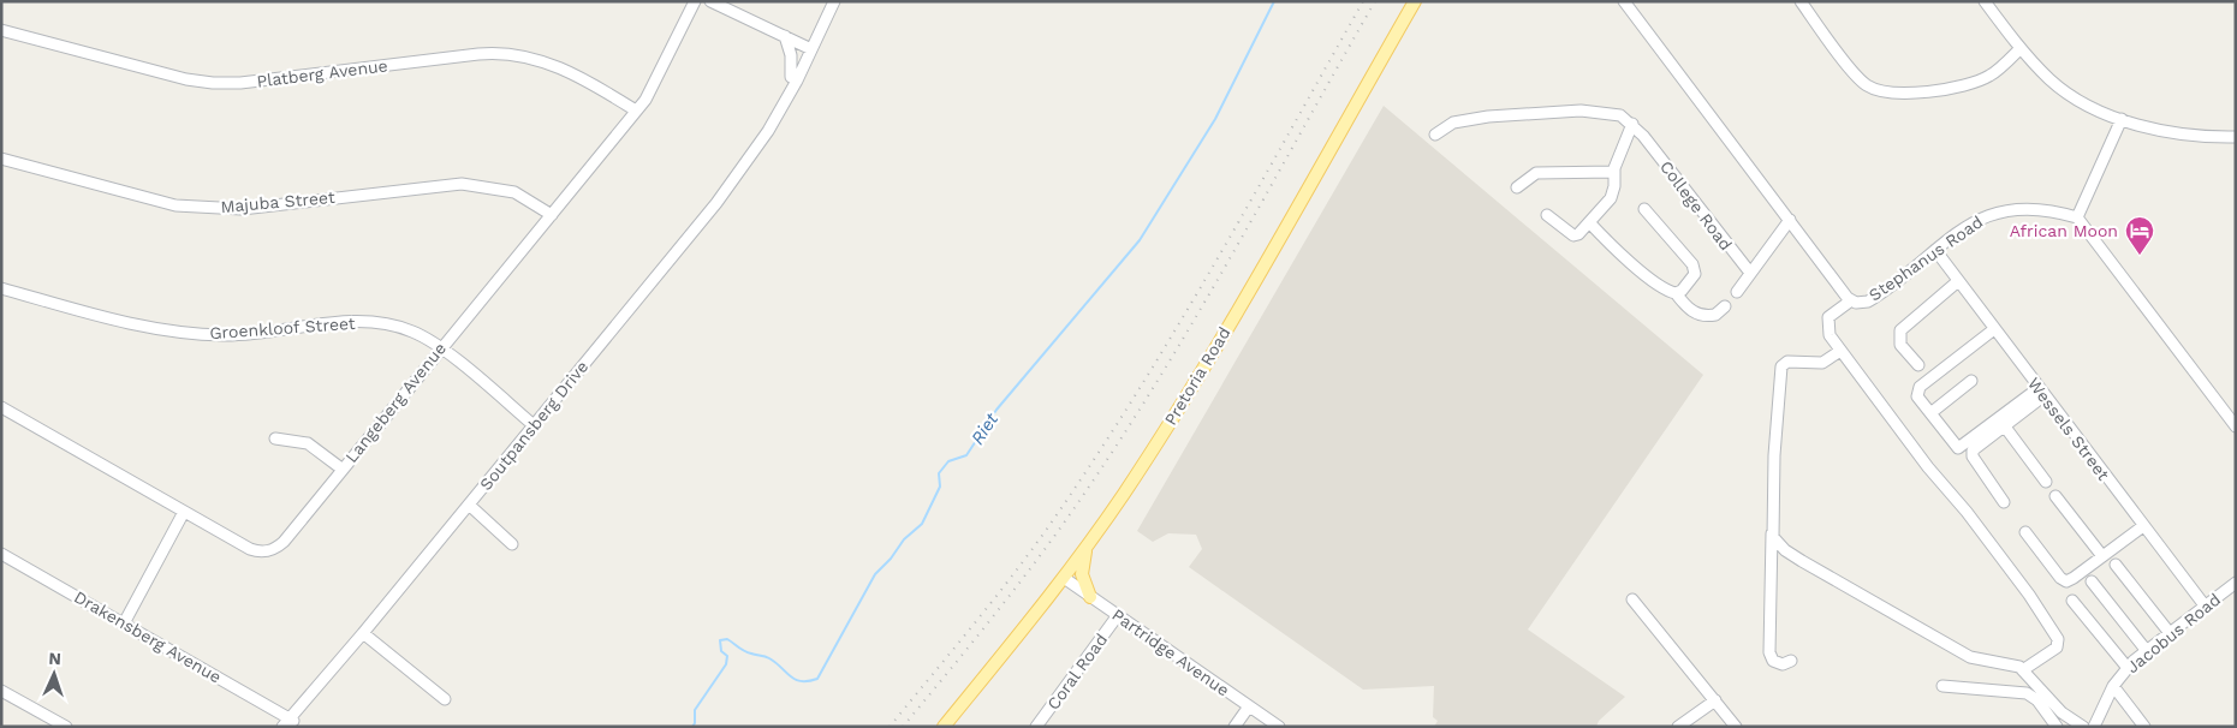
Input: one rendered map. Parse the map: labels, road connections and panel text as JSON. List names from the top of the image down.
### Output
{
  "streets": {
    "main road": ["Pretoria Road"],
    "street": [
      "Platberg Avenue",
      "Majuba Street",
      "College Road",
      "Stephanus Road",
      "Groenkloof Street",
      "Langeberg Avenue",
      "Soutpansberg Drive",
      "Wessels Street",
      "Jacobus Road",
      "Drakensberg Avenue",
      "Partridge Avenue",
      "Coral Road"
    ]
  },
  "crossings": [
    ["Platberg Avenue", "Langeberg Avenue"],
    ["Majuba Street", "Langeberg Avenue"],
    ["Stephanus Road", "Wessels Street"],
    ["Groenkloof Street", "Langeberg Avenue"],
    ["Groenkloof Street", "Soutpansberg Drive"],
    ["Pretoria Road", "Partridge Avenue"],
    ["Soutpansberg Drive", "Drakensberg Avenue"],
    ["Wessels Street", "Jacobus Road"],
    ["Partridge Avenue", "Coral Road"]
  ],
  "water": ["Riet"],
  "places": {
    "hotel": ["African Moon"]
  },
  "north": "top"
}
